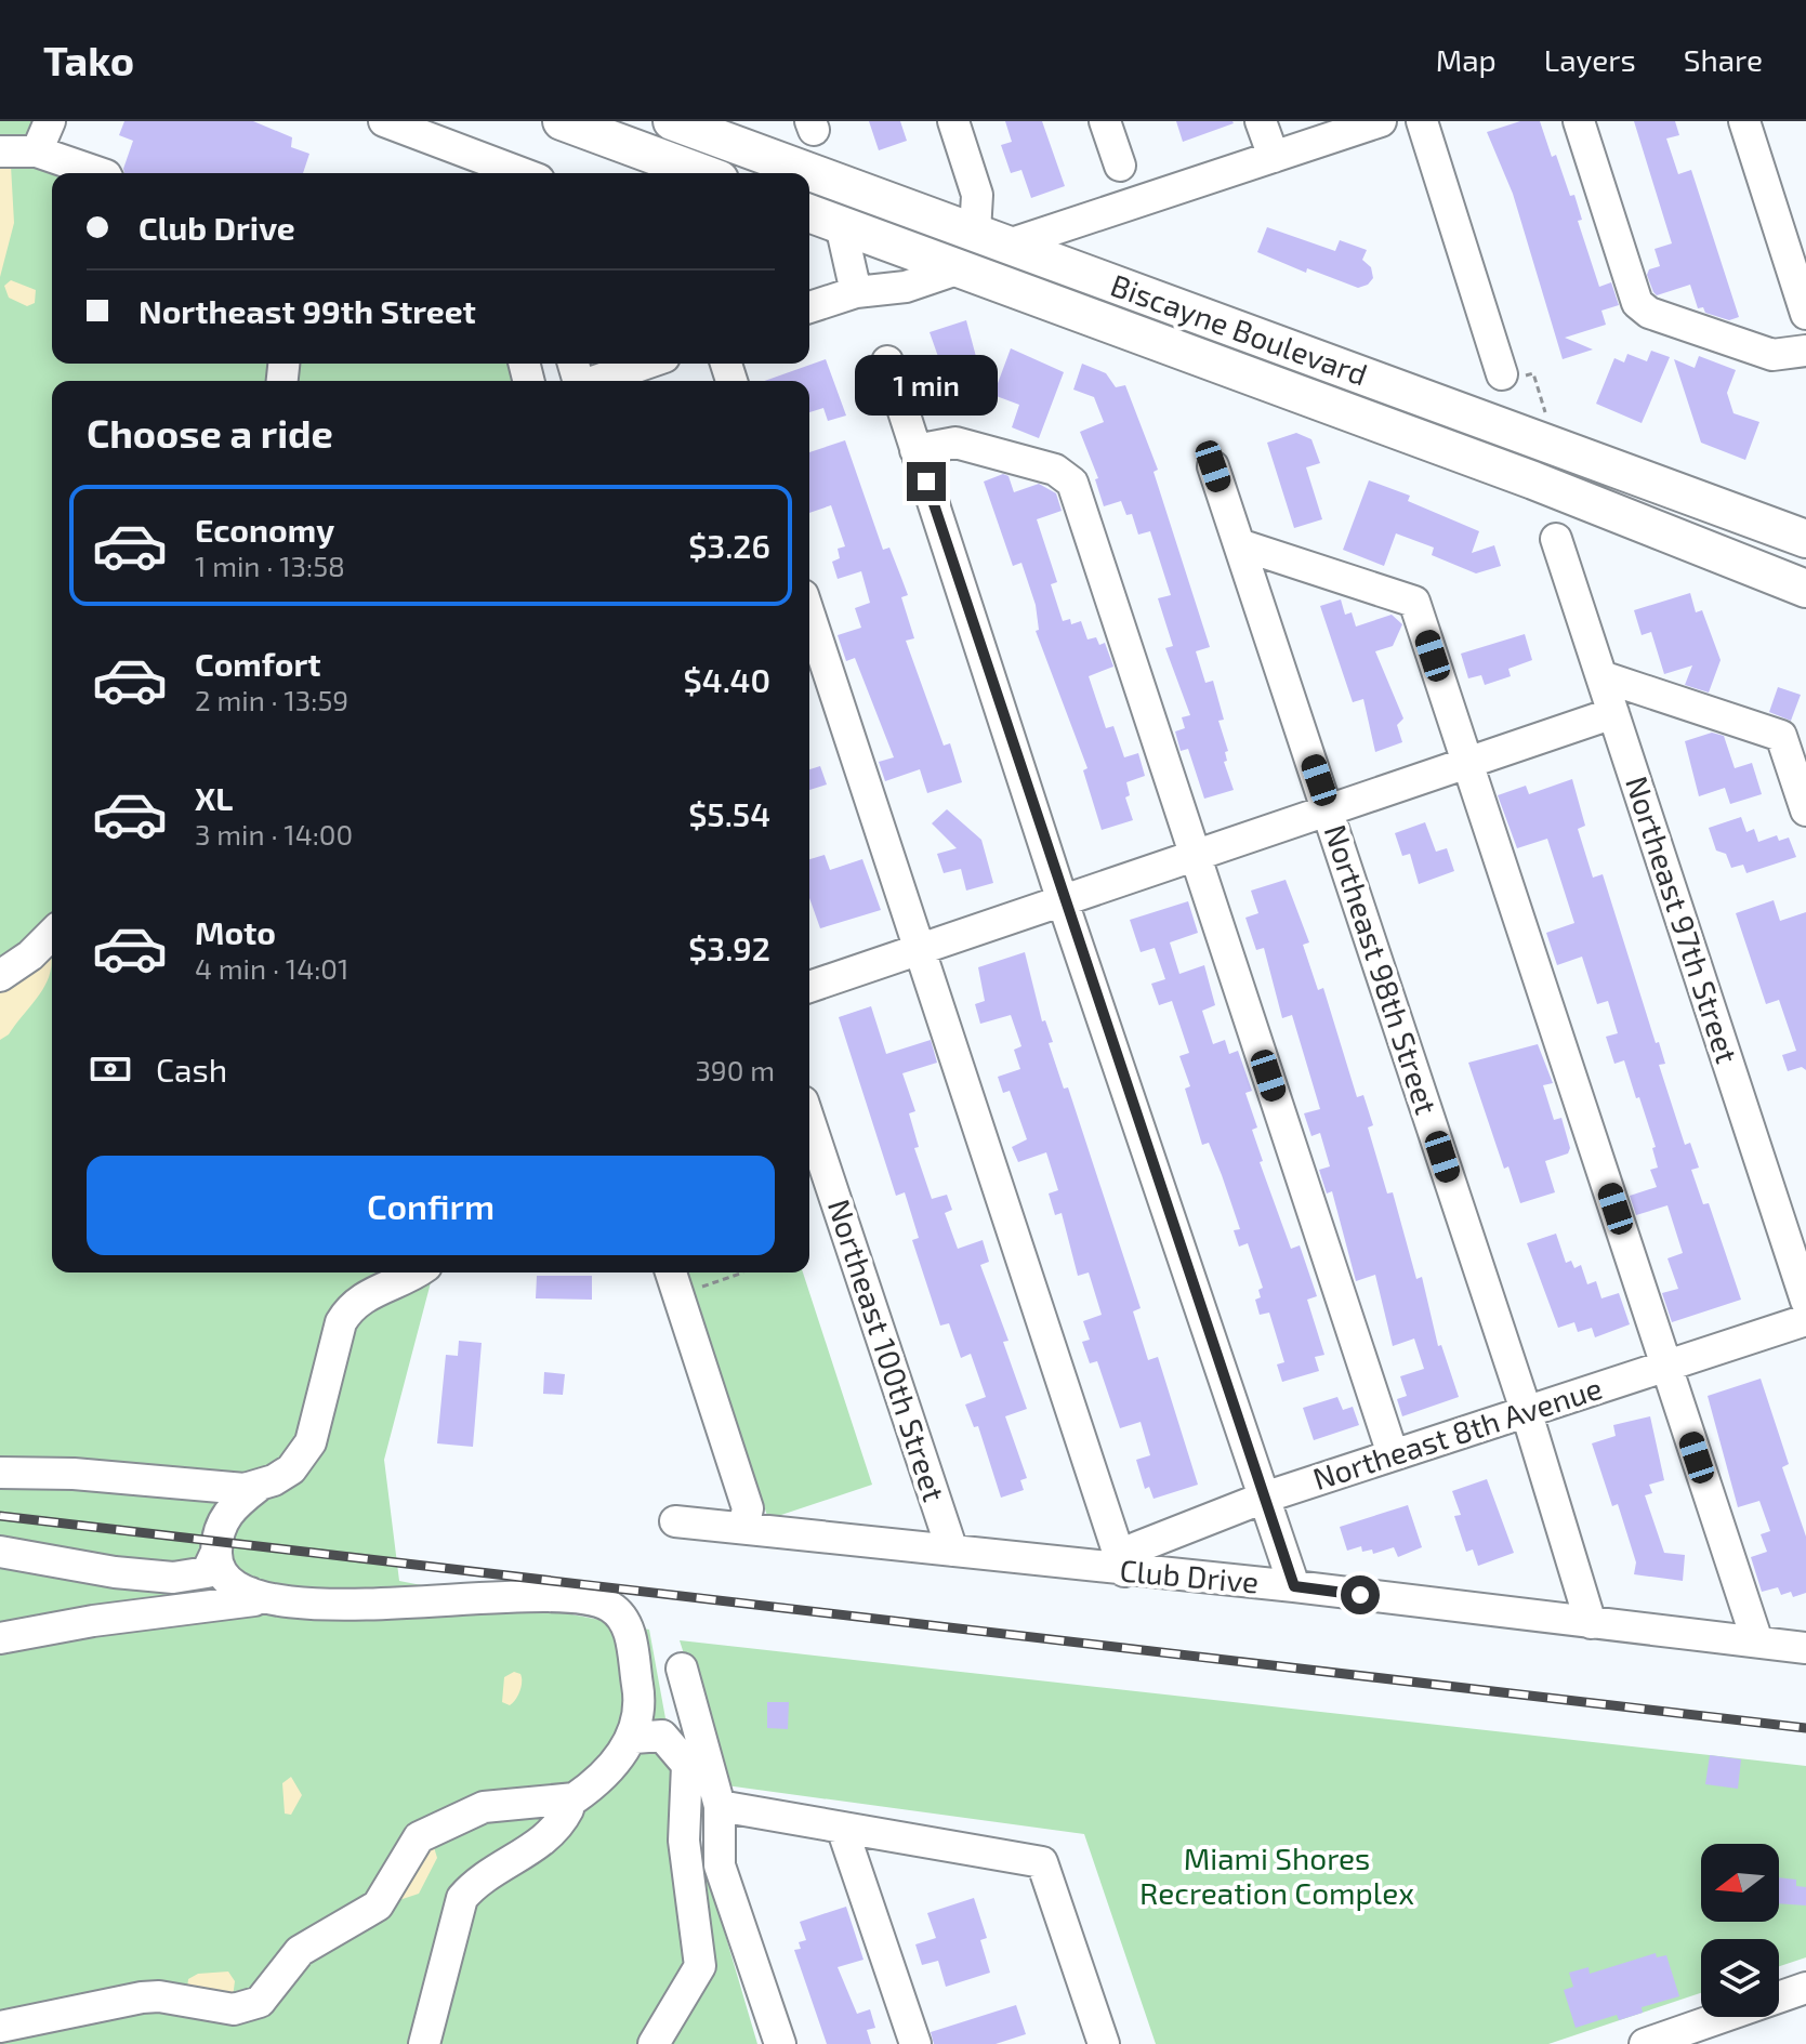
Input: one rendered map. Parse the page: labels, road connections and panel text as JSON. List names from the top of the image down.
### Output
{
  "streets": {
    "main road": ["Biscayne Boulevard"],
    "street": [
      "Northeast 97th Street",
      "Northeast 98th Street",
      "Northeast 100th Street",
      "Northeast 8th Avenue",
      "Club Drive"
    ]
  },
  "crossings": [
    ["Northeast 98th Street", "Northeast 8th Avenue"],
    ["Northeast 98th Street", "Club Drive"],
    ["Northeast 100th Street", "Club Drive"],
    ["Northeast 8th Avenue", "Club Drive"]
  ],
  "parks": ["Miami Shores Recreation Complex"],
  "north": "left",
  "page": {
    "header": "Tako",
    "nav": ["Map", "Layers", "Share"],
    "banner": ["Club Drive", "Northeast 99th Street"],
    "bubble": "1 min",
    "heading": "Choose a ride",
    "list": [
      {
        "name": "Economy",
        "note": "1 min · 13:58",
        "value": "$3.26"
      },
      {
        "name": "Comfort",
        "note": "2 min · 13:59",
        "value": "$4.40"
      },
      {
        "name": "XL",
        "note": "3 min · 14:00",
        "value": "$5.54"
      },
      {
        "name": "Moto",
        "note": "4 min · 14:01",
        "value": "$3.92"
      }
    ],
    "pay": ["Cash", "390 m"],
    "buttons": "Confirm"
  }
}
